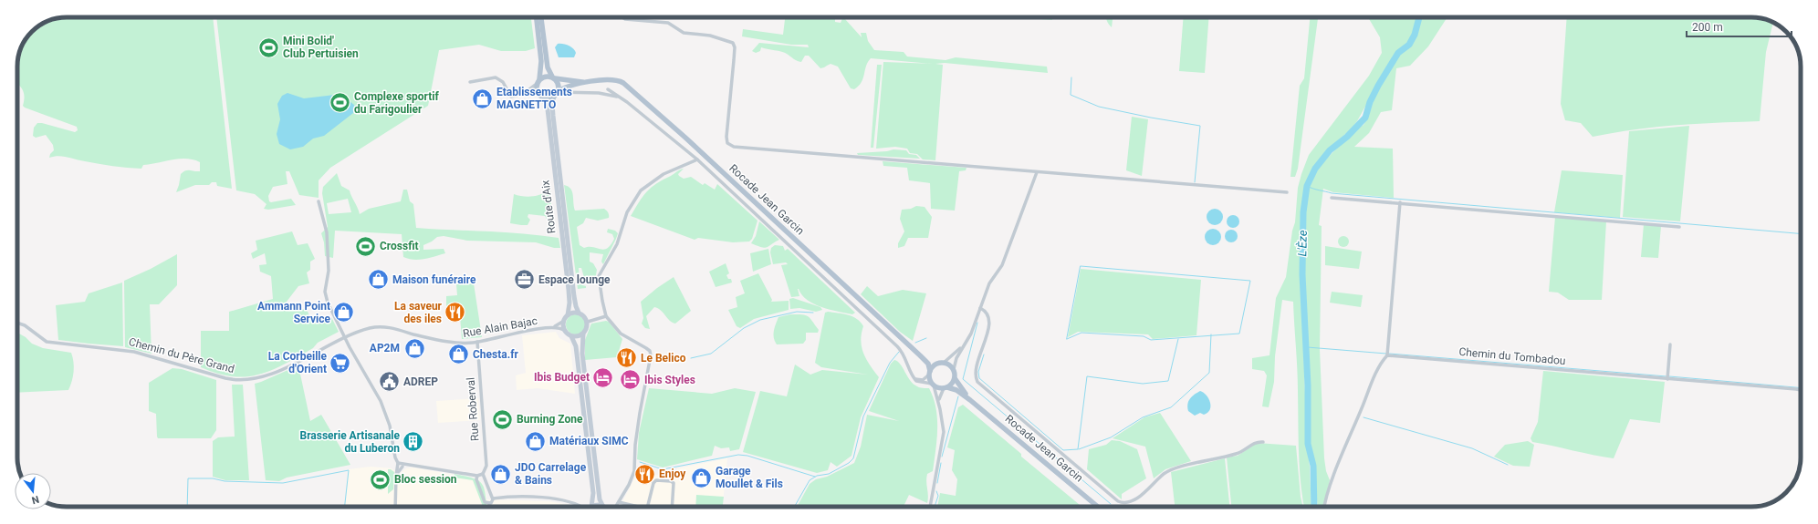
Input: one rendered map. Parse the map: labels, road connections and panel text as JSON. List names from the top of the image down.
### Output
{
  "streets": {
    "main road": ["Rocade Jean Garcin", "Route d'Aix"],
    "street": [
      "Rue Alain Bajac",
      "Chemin du Père Grand",
      "Chemin du Tombadou",
      "Rue Roberval"
    ]
  },
  "crossings": [
    ["Rocade Jean Garcin", "Route d'Aix"],
    ["Rue Alain Bajac", "Chemin du Père Grand"],
    ["Rue Alain Bajac", "Rue Roberval"]
  ],
  "water": ["L'Èze"],
  "places": {
    "sports": [
      "Mini Bolid' Club Pertuisien",
      "Complexe sportif du Farigoulier",
      "Crossfit",
      "Burning Zone",
      "Bloc session"
    ],
    "shop": [
      "Etablissements MAGNETTO",
      "Maison funéraire",
      "Ammann Point Service",
      "AP2M",
      "Chesta.fr",
      "Matériaux SIMC",
      "JDO Carrelage & Bains",
      "Garage Moullet & Fils"
    ],
    "office": ["Espace lounge"],
    "restaurant": ["La saveur des iles", "Le Belico", "Enjoy"],
    "supermarket": ["La Corbeille d'Orient"],
    "hotel": ["Ibis Budget", "Ibis Styles"],
    "public building": ["ADREP"],
    "building": ["Brasserie Artisanale du Luberon"]
  },
  "scale_bar": "200 m",
  "north": "bottom"
}
